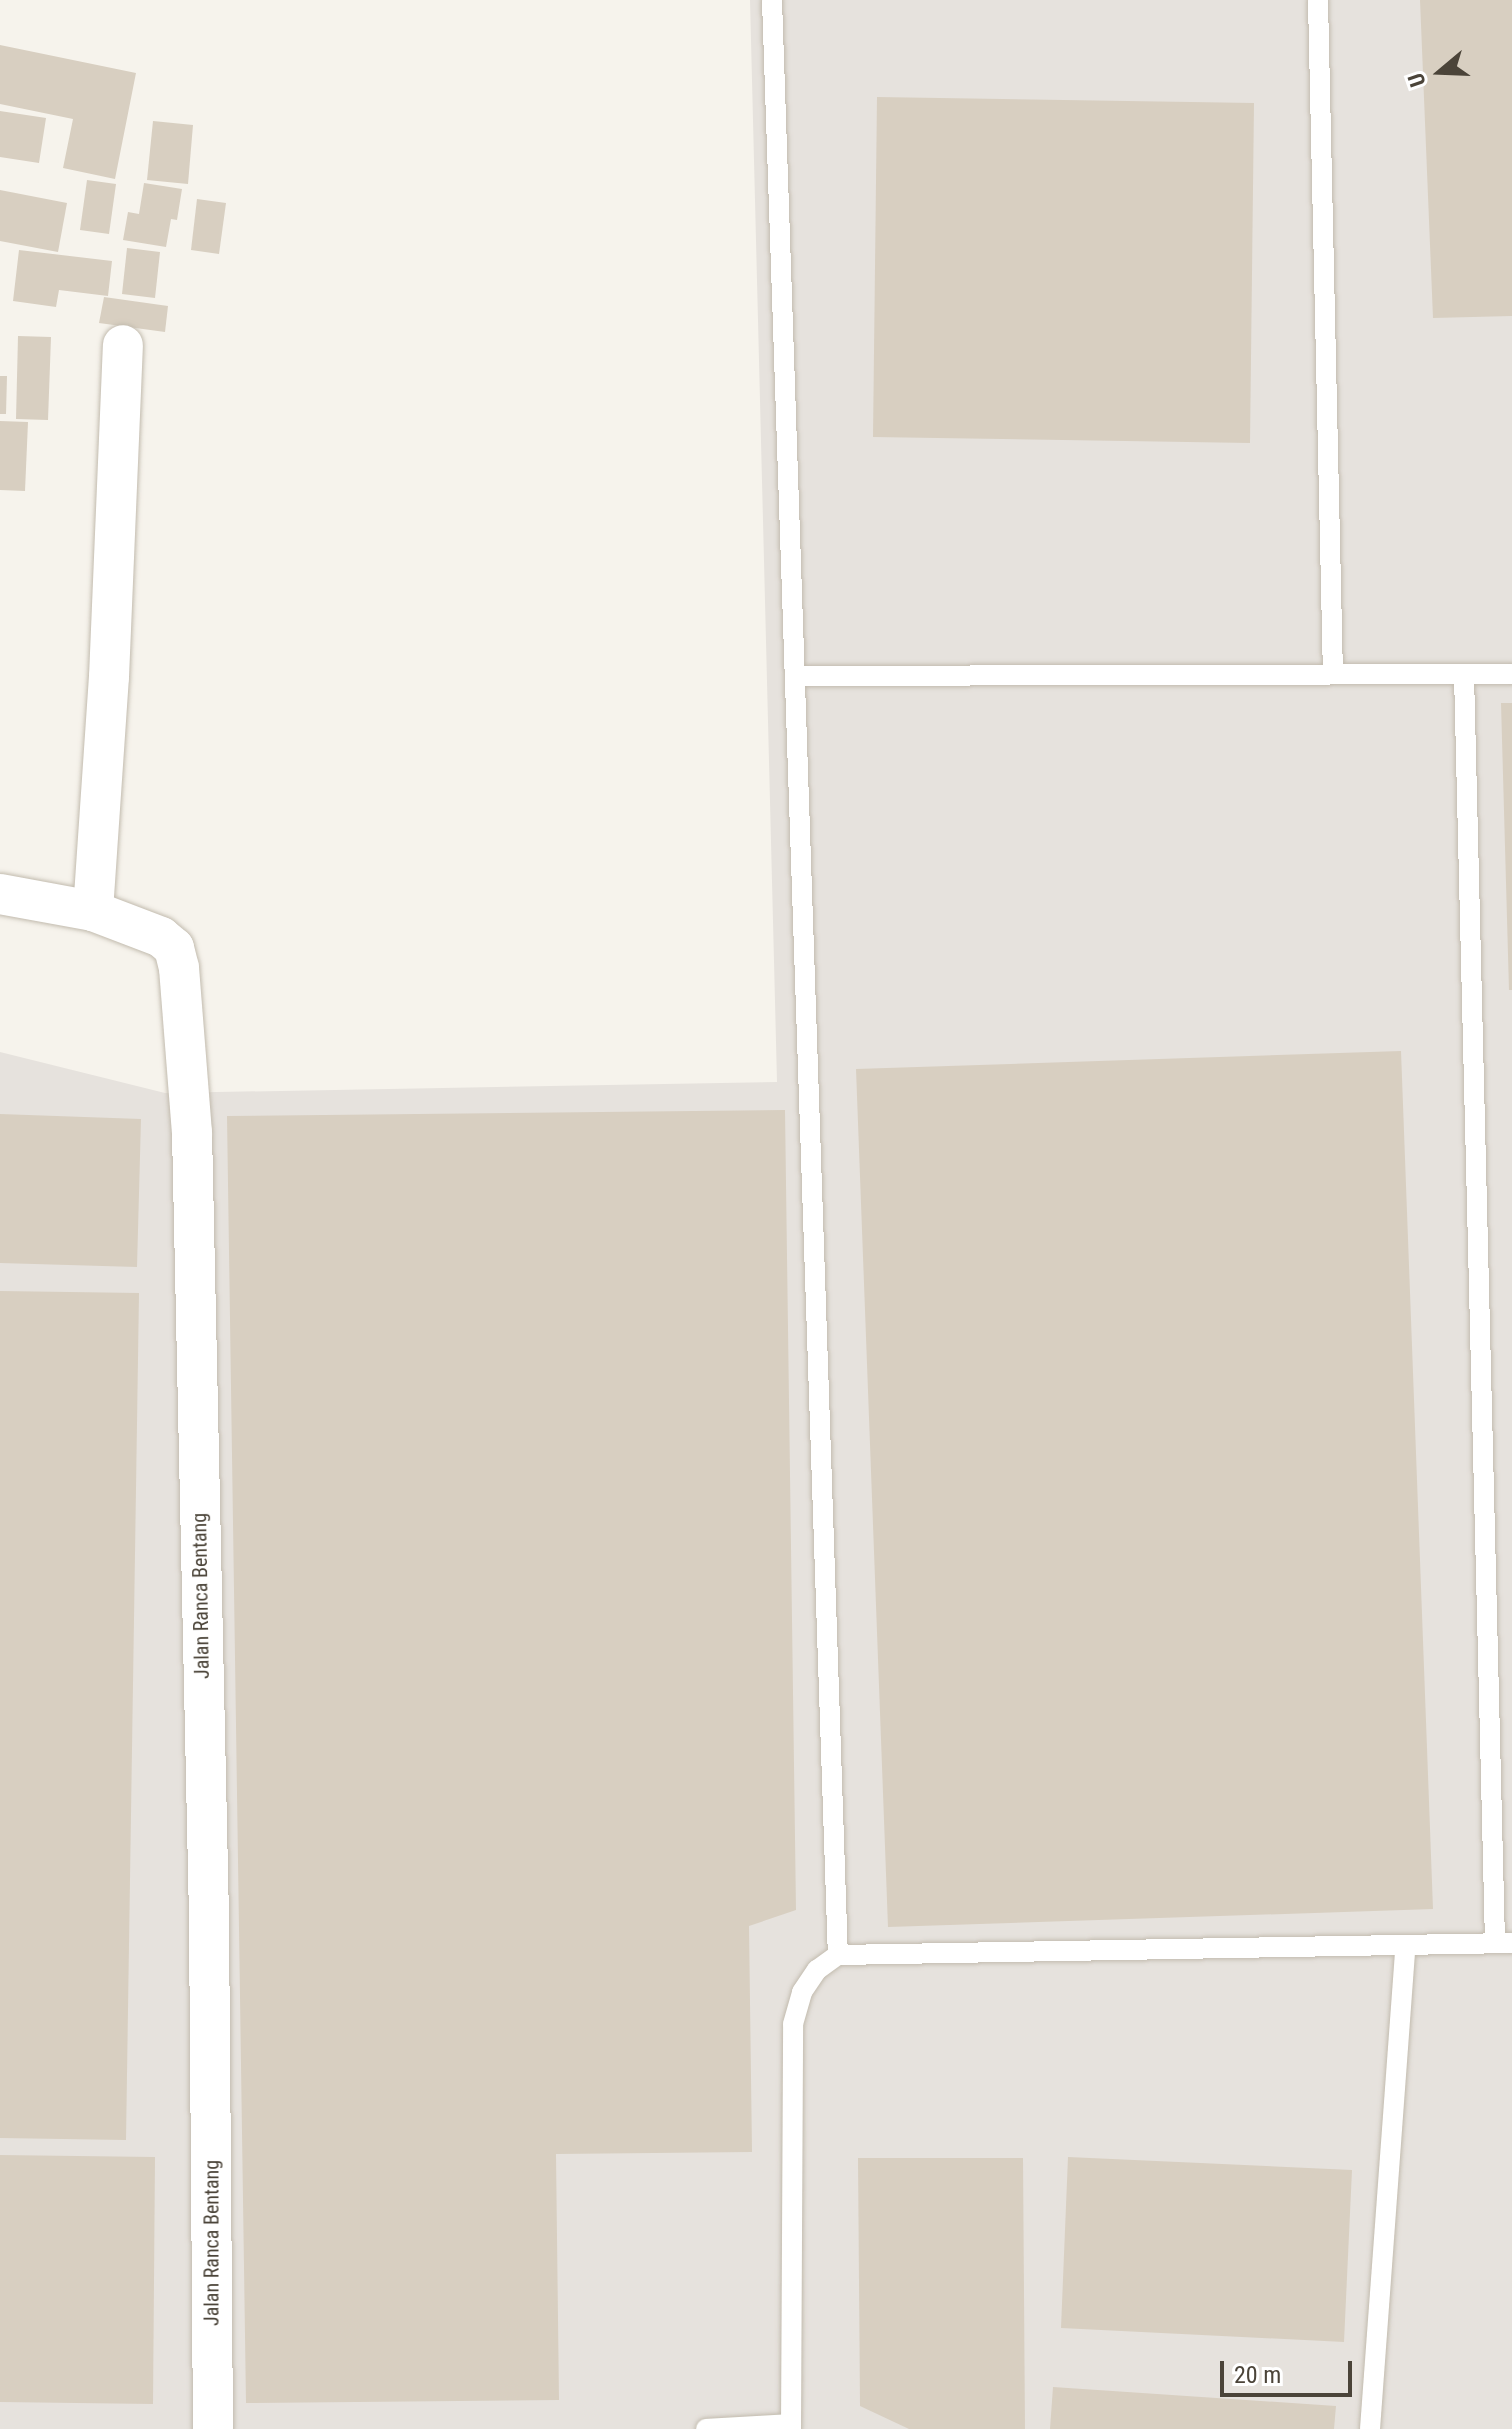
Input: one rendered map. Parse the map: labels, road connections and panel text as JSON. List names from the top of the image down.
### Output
{
  "streets": {
    "street": ["Jalan Ranca Bentang"]
  },
  "scale_bar": "20 m",
  "north": "left"
}
